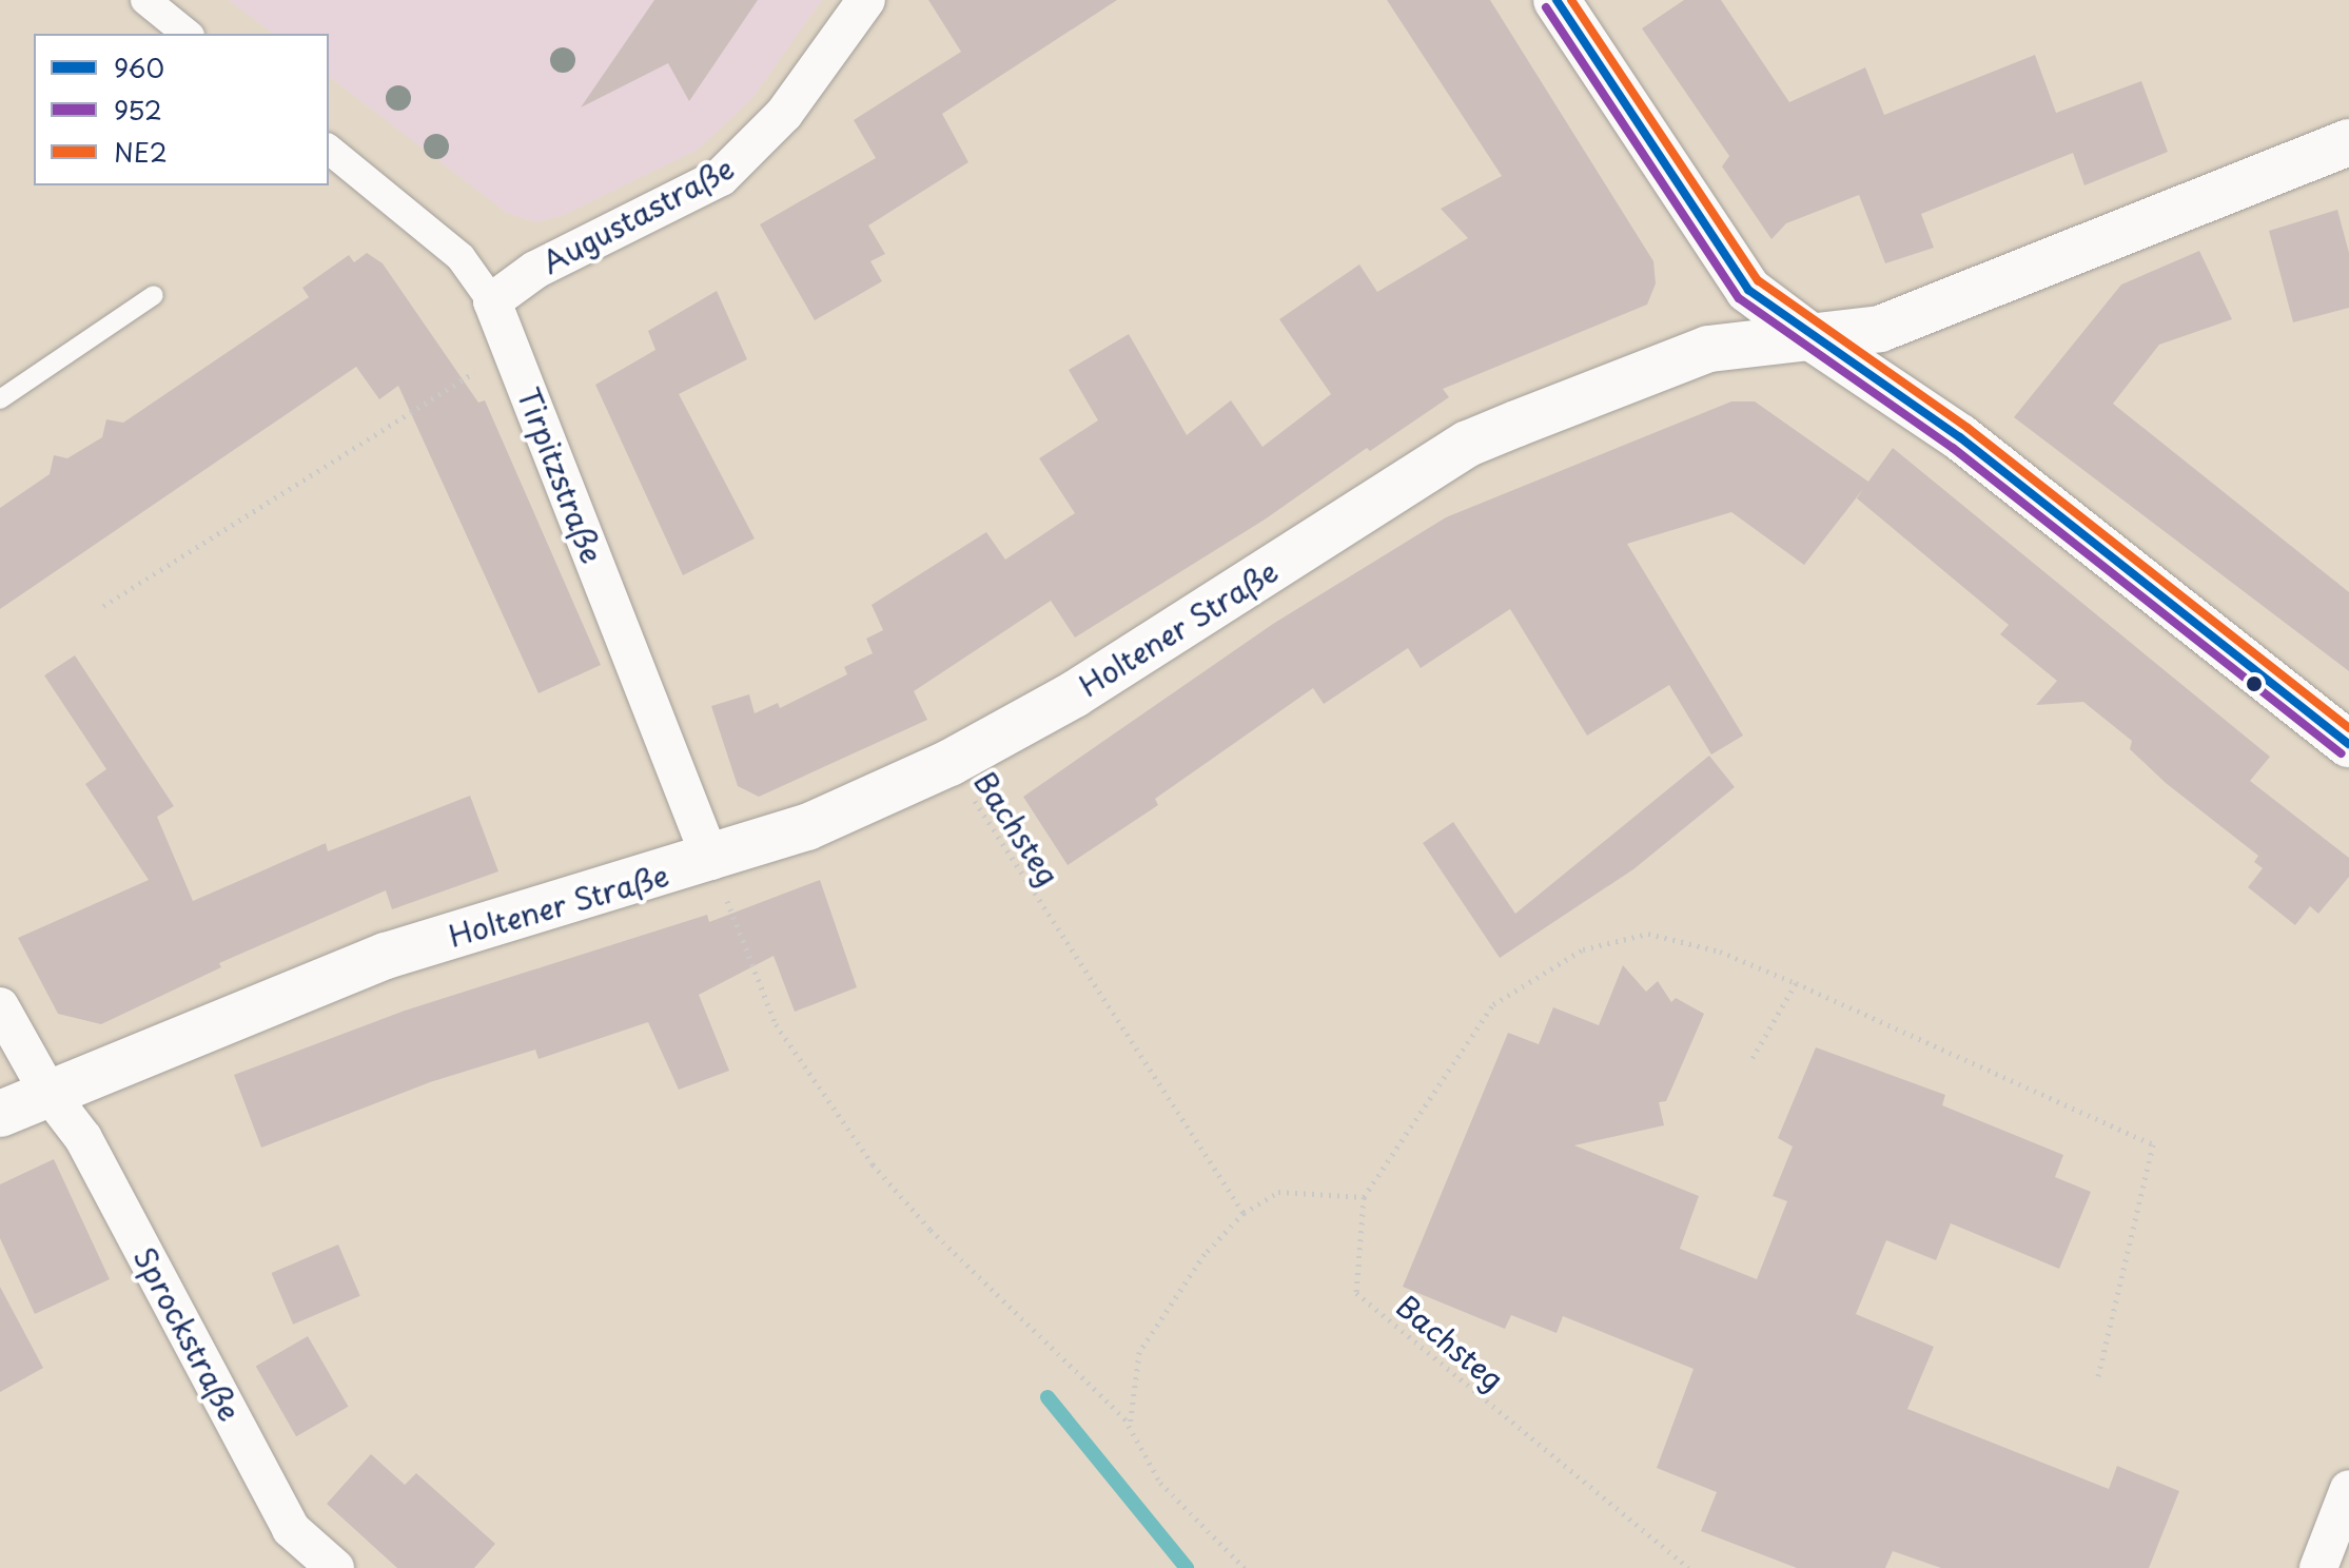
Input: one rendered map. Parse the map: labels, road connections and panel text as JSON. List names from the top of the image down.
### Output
{
  "streets": {
    "main road": ["Holtener Straße"],
    "street": ["Augustastraße", "Tirpitzstraße", "Sprockstraße"],
    "path": ["Bachsteg"]
  },
  "crossings": [
    ["Augustastraße", "Tirpitzstraße"],
    ["Tirpitzstraße", "Holtener Straße"],
    ["Holtener Straße", "Bachsteg"],
    ["Holtener Straße", "Sprockstraße"]
  ],
  "lines": ["transit line 960", "transit line NE2", "transit line 952"],
  "legend": ["960", "952", "NE2"]
}
